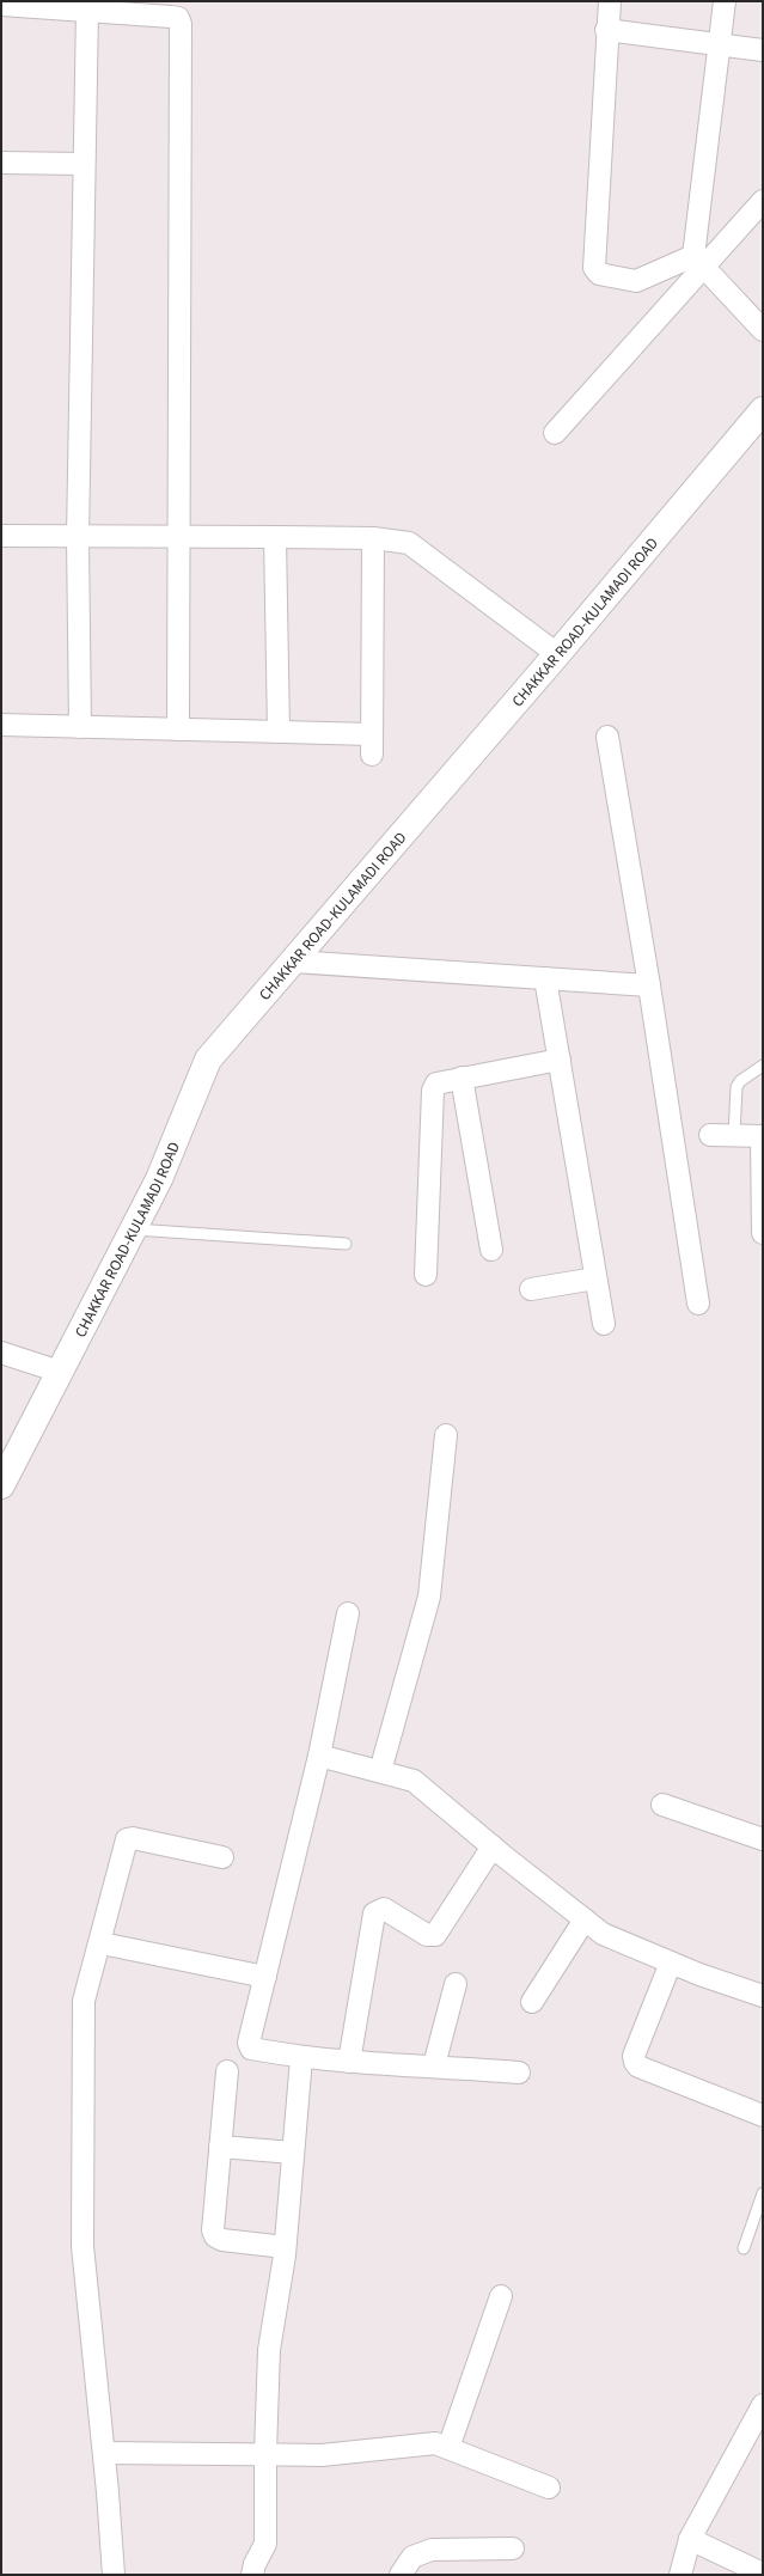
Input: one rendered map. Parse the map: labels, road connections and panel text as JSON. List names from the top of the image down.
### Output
{
  "streets": {
    "street": ["CHAKKAR ROAD-KULAMADI ROAD"]
  }
}
